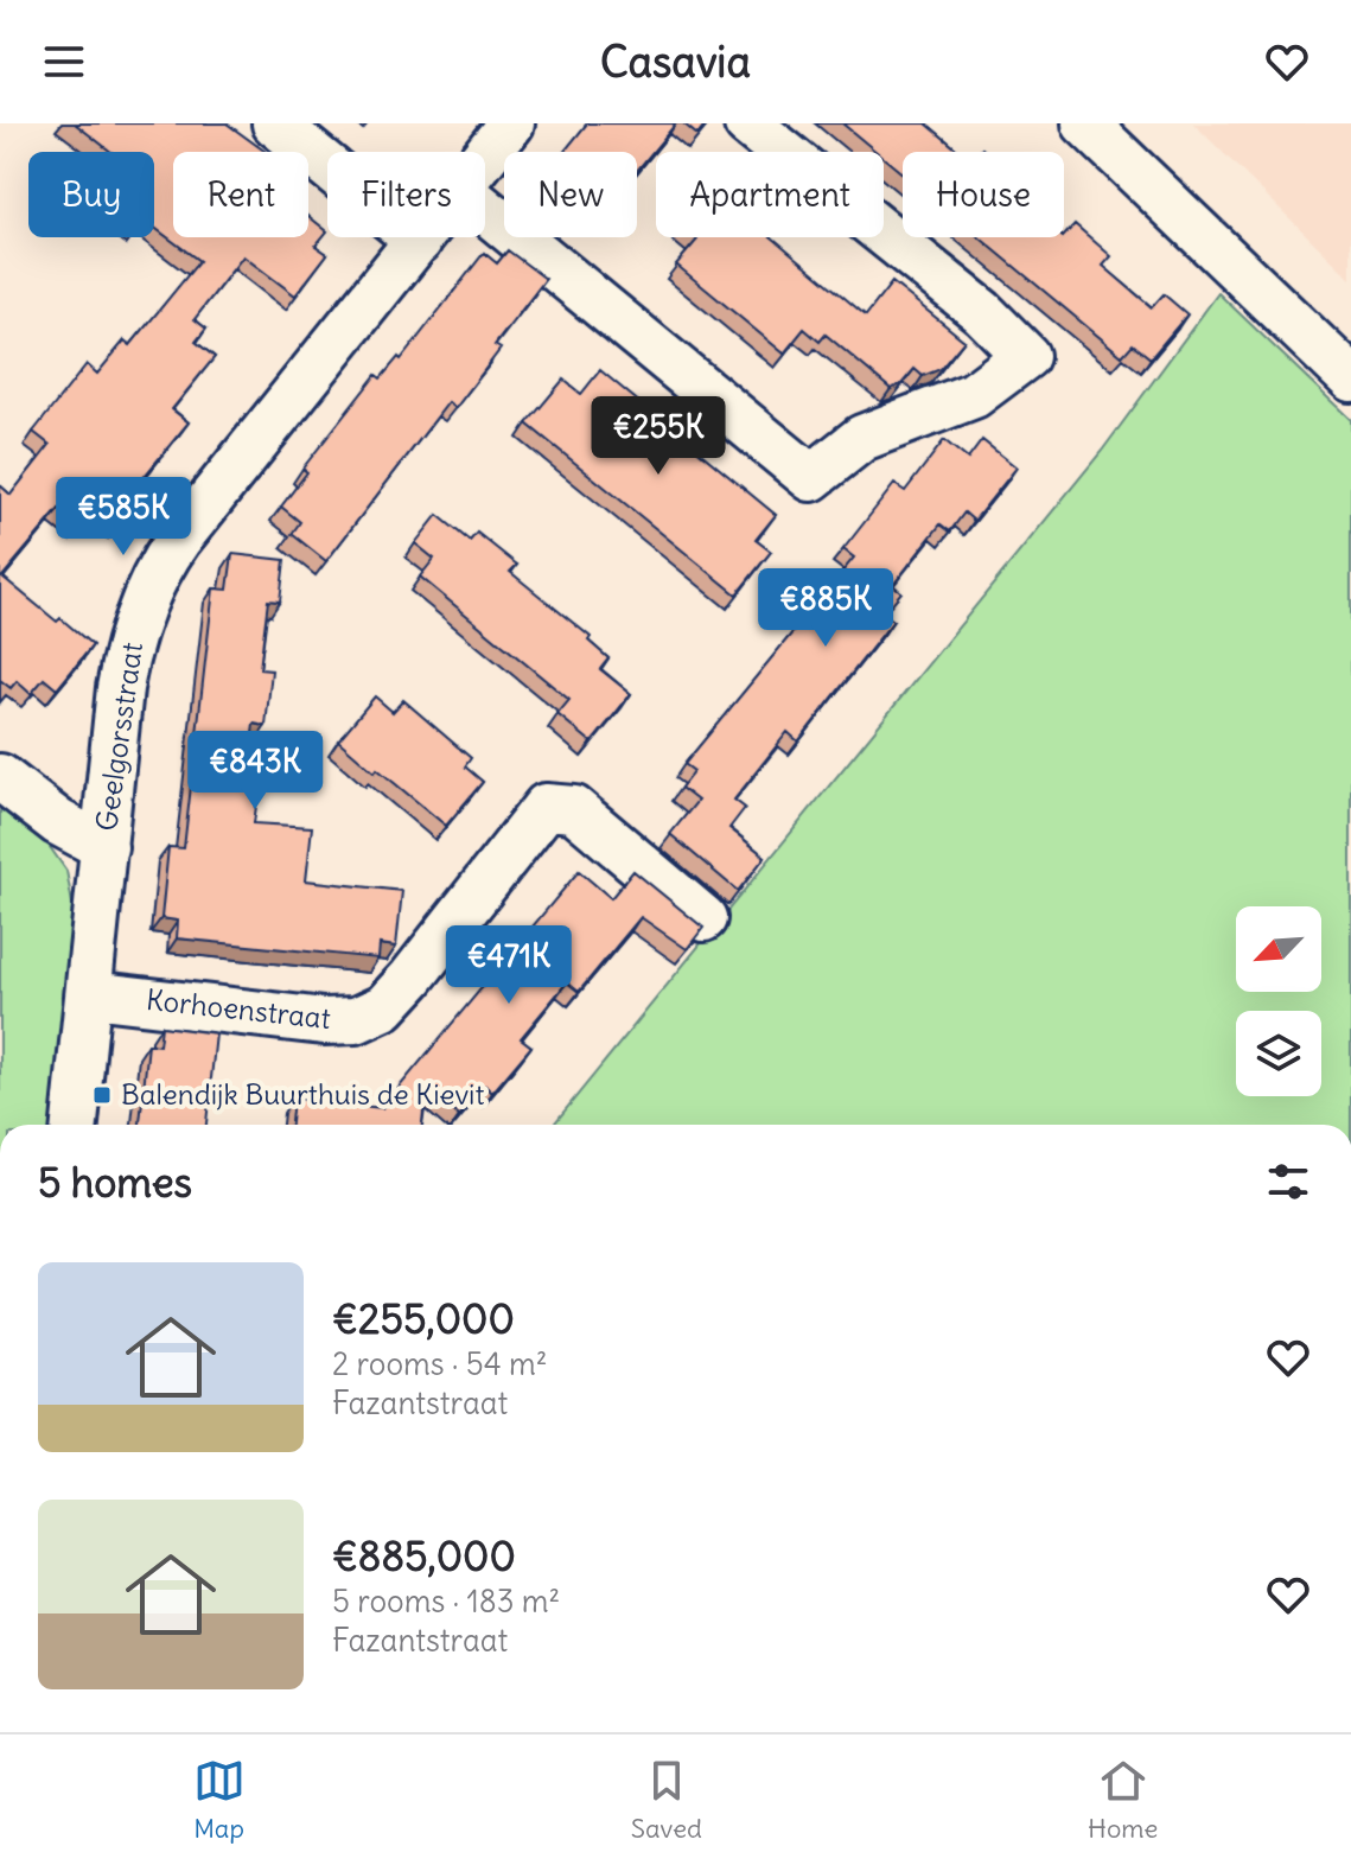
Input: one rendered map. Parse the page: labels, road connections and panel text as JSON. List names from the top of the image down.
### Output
{
  "streets": {
    "street": ["Geelgorsstraat", "Korhoenstraat"]
  },
  "crossings": [
    ["Geelgorsstraat", "Korhoenstraat"]
  ],
  "places": {
    "transit": ["Balendijk Buurthuis de Kievit"]
  },
  "north": "bottom left",
  "page": {
    "header": "Casavia",
    "chip": [
      "Buy",
      "Rent",
      "Filters",
      "New",
      "Apartment",
      "House"
    ],
    "price": [
      "€255K",
      "€585K",
      "€885K",
      "€843K",
      "€471K"
    ],
    "heading": "5 homes",
    "list": [
      {
        "name": "€255,000",
        "note": "2 rooms · 54 m² · Fazantstraat"
      },
      {
        "name": "€885,000",
        "note": "5 rooms · 183 m² · Fazantstraat"
      }
    ],
    "tabs": ["Map", "Saved", "Home"]
  }
}
